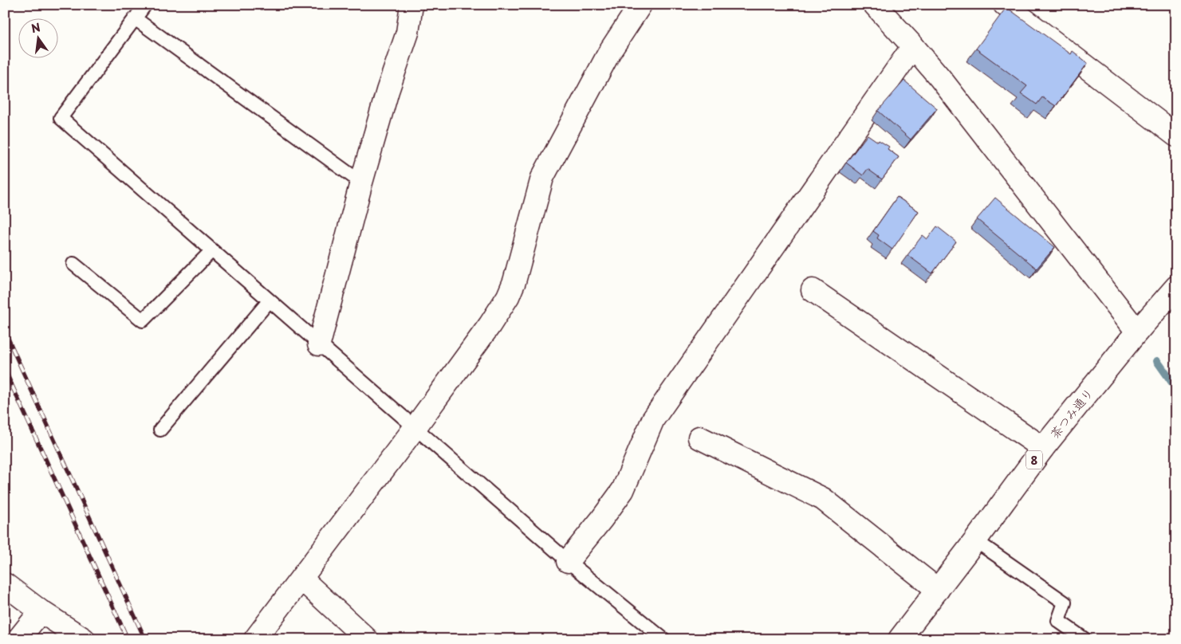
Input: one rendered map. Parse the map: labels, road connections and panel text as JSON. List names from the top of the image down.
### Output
{
  "streets": {
    "street": ["茶つみ通り", "8"]
  },
  "north": "top"
}
